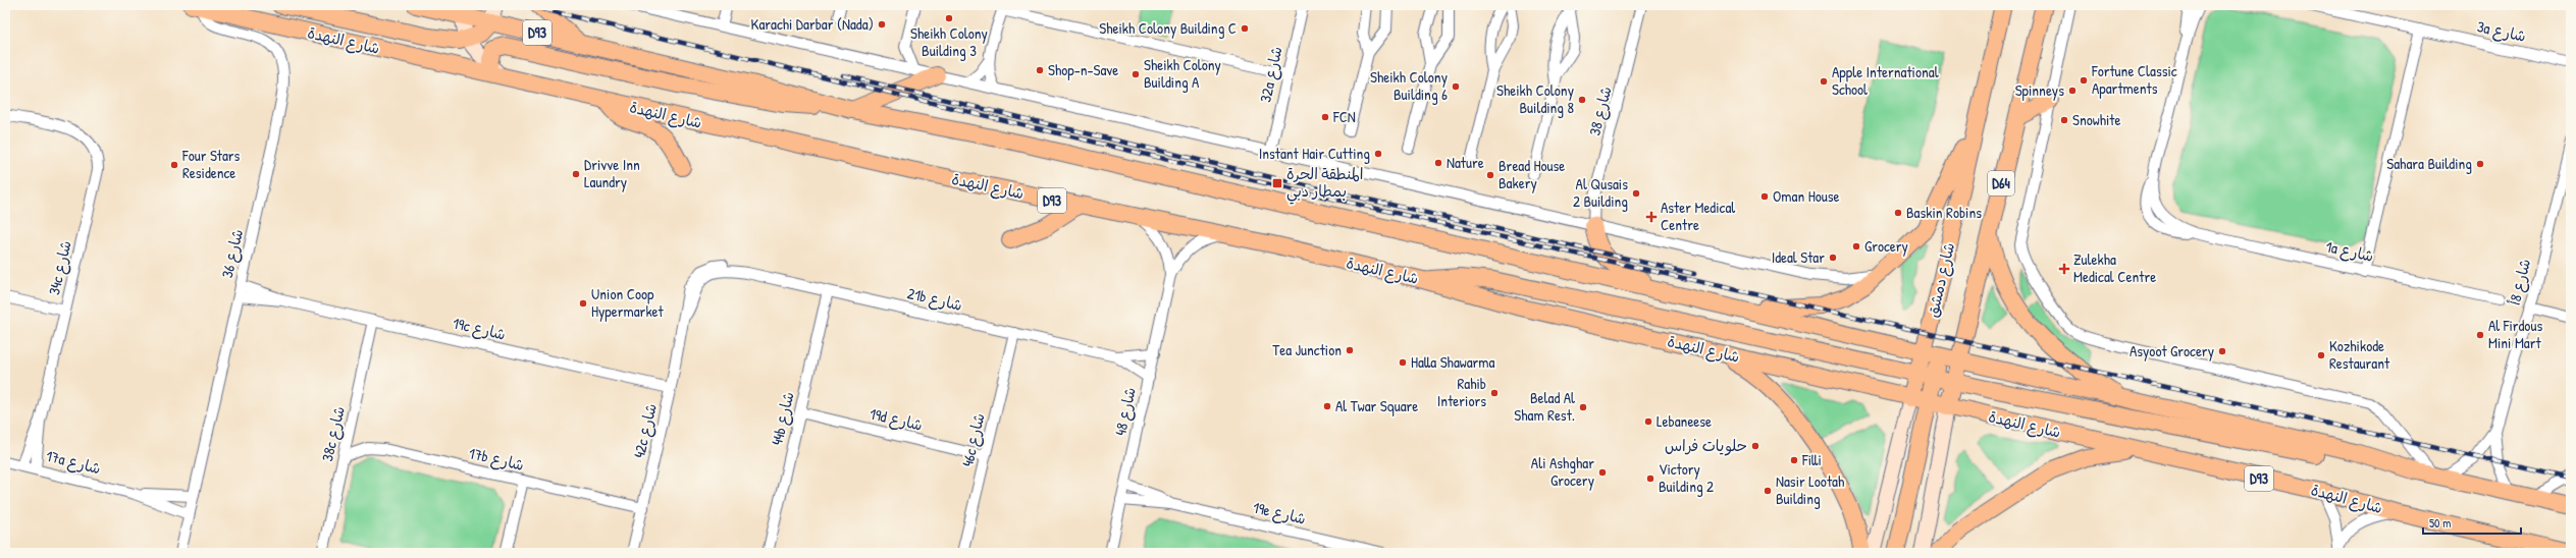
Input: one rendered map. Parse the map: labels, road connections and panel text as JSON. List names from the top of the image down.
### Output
{
  "streets": {
    "main road": [
      "D93",
      "شارع النهدة",
      "D64",
      "شارع دمشق"
    ],
    "street": [
      "3a شارع",
      "32a شارع",
      "شارع 38",
      "1a شارع",
      "شارع 36",
      "34c شارع",
      "شارع 8أ",
      "21b شارع",
      "19c شارع",
      "شارع 48",
      "44b شارع",
      "19d شارع",
      "42c شارع",
      "38c شارع",
      "46c شارع",
      "17b شارع",
      "17a شارع",
      "19e شارع"
    ]
  },
  "crossings": [
    ["D93", "D64"],
    ["D93", "شارع دمشق"],
    ["D93", "شارع 8أ"],
    ["شارع النهدة", "D64"],
    ["شارع النهدة", "شارع 36"],
    ["شارع النهدة", "شارع دمشق"],
    ["شارع النهدة", "شارع 48"],
    ["شارع 36", "19c شارع"],
    ["شارع 36", "17a شارع"],
    ["34c شارع", "17a شارع"],
    ["21b شارع", "شارع 48"],
    ["21b شارع", "44b شارع"],
    ["21b شارع", "42c شارع"],
    ["21b شارع", "46c شارع"],
    ["19c شارع", "42c شارع"],
    ["19c شارع", "38c شارع"],
    ["شارع 48", "19e شارع"],
    ["44b شارع", "19d شارع"],
    ["19d شارع", "46c شارع"],
    ["42c شارع", "17b شارع"],
    ["38c شارع", "17b شارع"]
  ],
  "places": {
    "other": [
      "Sheikh Colony Building 3",
      "Karachi Darbar (Nada)",
      "Sheikh Colony Building C",
      "Shop-n-Save",
      "Sheikh Colony Building A",
      "Fortune Classic Apartments",
      "Apple International School",
      "Sheikh Colony Building 6",
      "Spinneys",
      "Sheikh Colony Building 8",
      "FCN",
      "Snowhite",
      "Instant Hair Cutting",
      "Nature",
      "Sahara Building",
      "Four Stars Residence",
      "Drivve Inn Laundry",
      "Bread House Bakery",
      "Al Qusais 2 Building",
      "Oman House",
      "Baskin Robins",
      "Grocery",
      "Ideal Star",
      "Union Coop Hypermarket",
      "Al Firdous Mini Mart",
      "Tea Junction",
      "Asyoot Grocery",
      "Kozhikode Restaurant",
      "Halla Shawarma",
      "Rahib Interiors",
      "Al Twar Square",
      "Belad Al Sham Rest.",
      "Lebaneese",
      "حلويات فراس",
      "Filli",
      "Ali Ashghar Grocery",
      "Victory Building 2",
      "Nasir Lootah Building"
    ],
    "transit": ["المنطقة الحرة بمطار دبي"],
    "health": ["Aster Medical Centre", "Zulekha Medical Centre"]
  },
  "scale_bar": "50 m"
}
